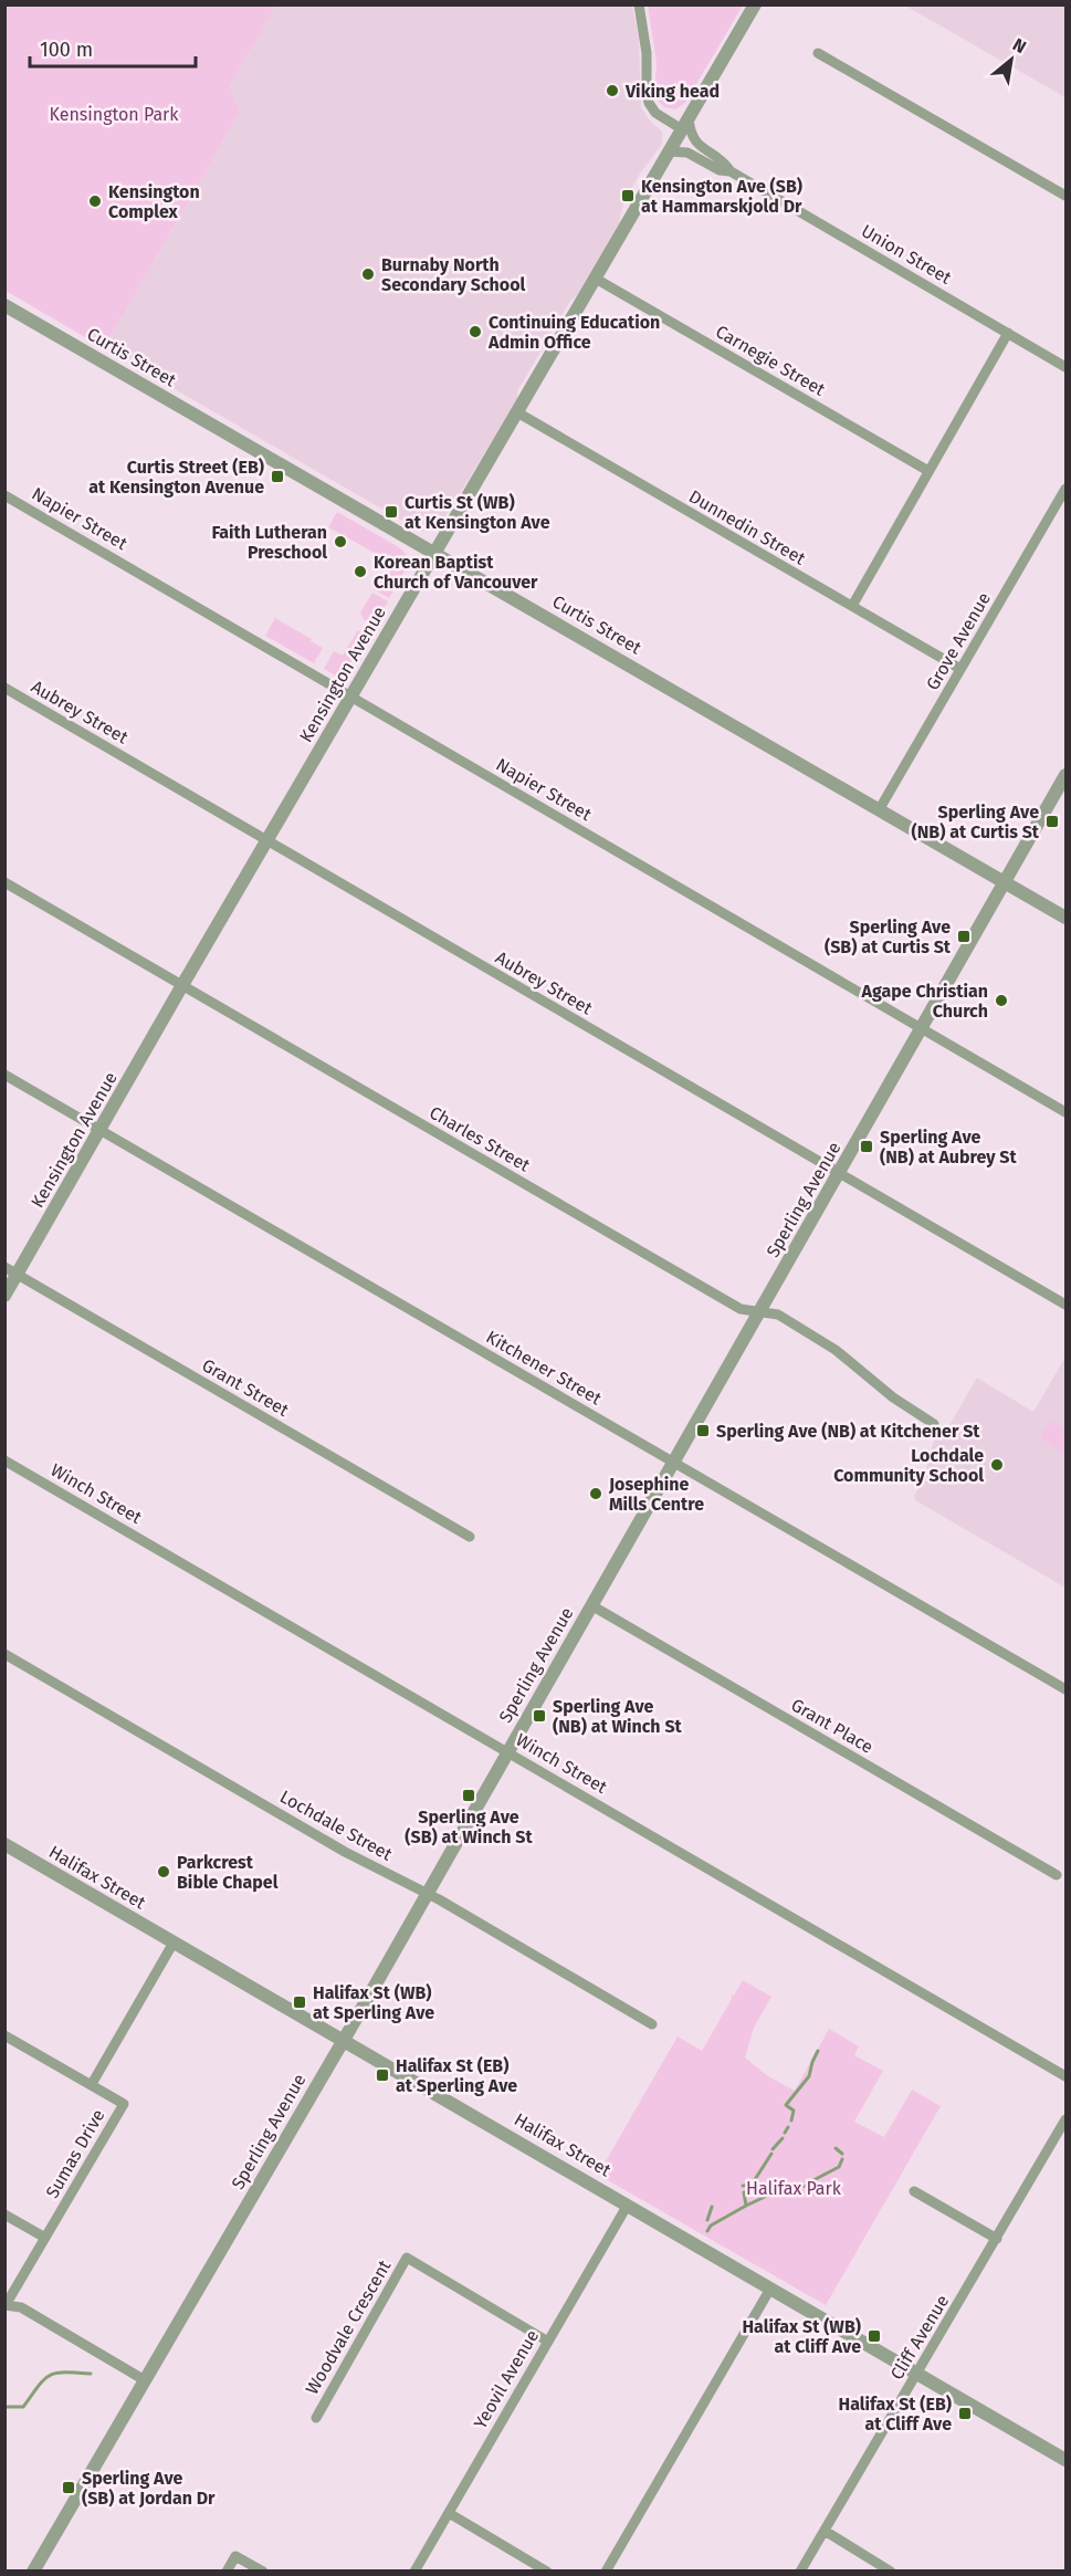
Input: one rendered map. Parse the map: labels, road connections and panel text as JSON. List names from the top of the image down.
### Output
{
  "streets": {
    "street": [
      "Union Street",
      "Curtis Street",
      "Carnegie Street",
      "Napier Street",
      "Dunnedin Street",
      "Grove Avenue",
      "Kensington Avenue",
      "Aubrey Street",
      "Charles Street",
      "Sperling Avenue",
      "Kitchener Street",
      "Grant Street",
      "Winch Street",
      "Grant Place",
      "Lochdale Street",
      "Halifax Street",
      "Sumas Drive",
      "Woodvale Crescent",
      "Cliff Avenue",
      "Yeovil Avenue"
    ]
  },
  "crossings": [
    ["Union Street", "Kensington Avenue"],
    ["Curtis Street", "Grove Avenue"],
    ["Curtis Street", "Kensington Avenue"],
    ["Curtis Street", "Sperling Avenue"],
    ["Carnegie Street", "Kensington Avenue"],
    ["Napier Street", "Kensington Avenue"],
    ["Napier Street", "Sperling Avenue"],
    ["Dunnedin Street", "Grove Avenue"],
    ["Dunnedin Street", "Kensington Avenue"],
    ["Kensington Avenue", "Aubrey Street"],
    ["Kensington Avenue", "Charles Street"],
    ["Kensington Avenue", "Kitchener Street"],
    ["Kensington Avenue", "Grant Street"],
    ["Aubrey Street", "Sperling Avenue"],
    ["Charles Street", "Sperling Avenue"],
    ["Sperling Avenue", "Kitchener Street"],
    ["Sperling Avenue", "Winch Street"],
    ["Sperling Avenue", "Grant Place"],
    ["Sperling Avenue", "Lochdale Street"],
    ["Sperling Avenue", "Halifax Street"],
    ["Halifax Street", "Cliff Avenue"],
    ["Halifax Street", "Yeovil Avenue"],
    ["Woodvale Crescent", "Yeovil Avenue"]
  ],
  "parks": ["Kensington Park", "Halifax Park"],
  "places": {
    "other": [
      "Viking head",
      "Kensington Complex",
      "Burnaby North Secondary School",
      "Continuing Education Admin Office",
      "Faith Lutheran Preschool",
      "Korean Baptist Church of Vancouver",
      "Agape Christian Church",
      "Lochdale Community School",
      "Josephine Mills Centre",
      "Parkcrest Bible Chapel"
    ],
    "transit": [
      "Kensington Ave (SB) at Hammarskjold Dr",
      "Curtis Street (EB) at Kensington Avenue",
      "Curtis St (WB) at Kensington Ave",
      "Sperling Ave (NB) at Curtis St",
      "Sperling Ave (SB) at Curtis St",
      "Sperling Ave (NB) at Aubrey St",
      "Sperling Ave (NB) at Kitchener St",
      "Sperling Ave (NB) at Winch St",
      "Sperling Ave (SB) at Winch St",
      "Halifax St (WB) at Sperling Ave",
      "Halifax St (EB) at Sperling Ave",
      "Halifax St (WB) at Cliff Ave",
      "Halifax St (EB) at Cliff Ave",
      "Sperling Ave (SB) at Jordan Dr"
    ]
  },
  "scale_bar": "100 m",
  "north": "top right"
}
